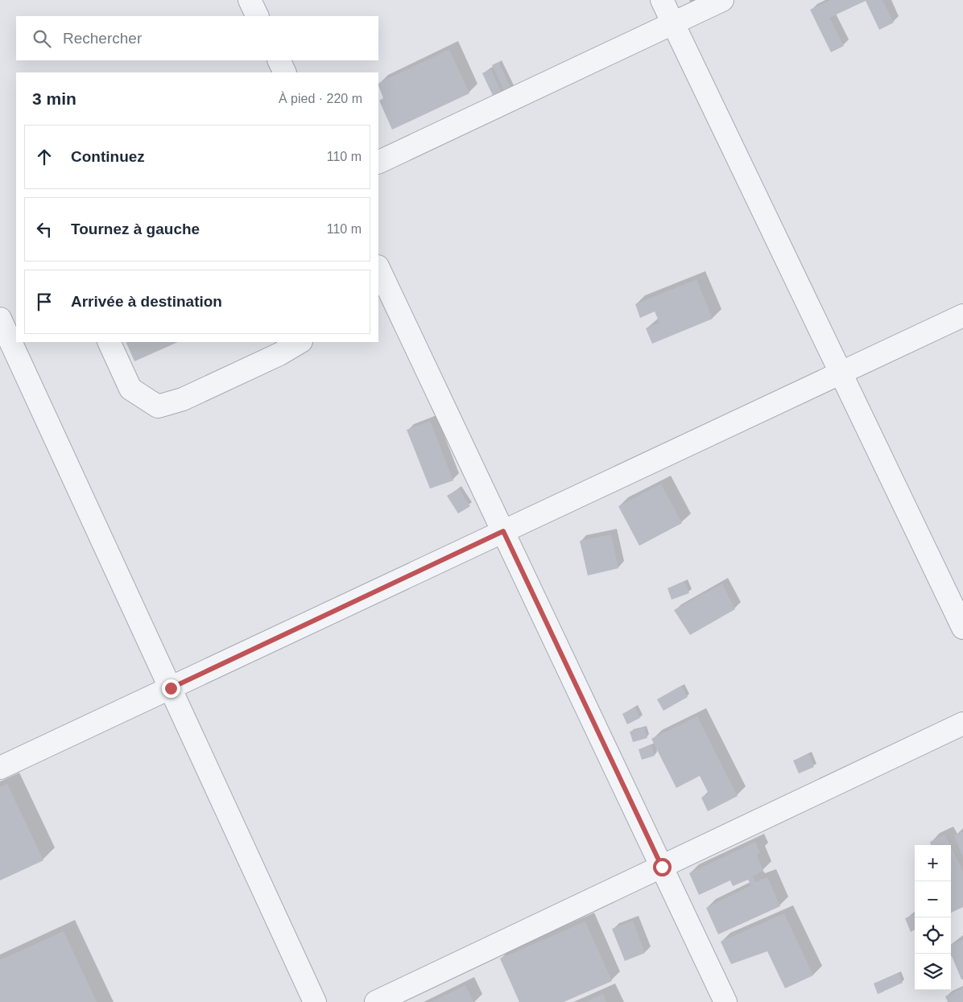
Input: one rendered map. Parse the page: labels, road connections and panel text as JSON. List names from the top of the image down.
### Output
{
  "page": {
    "search": "Rechercher",
    "heading": ["3 min", "À pied · 220 m"],
    "list": [
      ["Continuez", "110 m"],
      ["Tournez à gauche", "110 m"],
      "Arrivée à destination"
    ],
    "map_buttons": ["+", "−"]
  }
}
